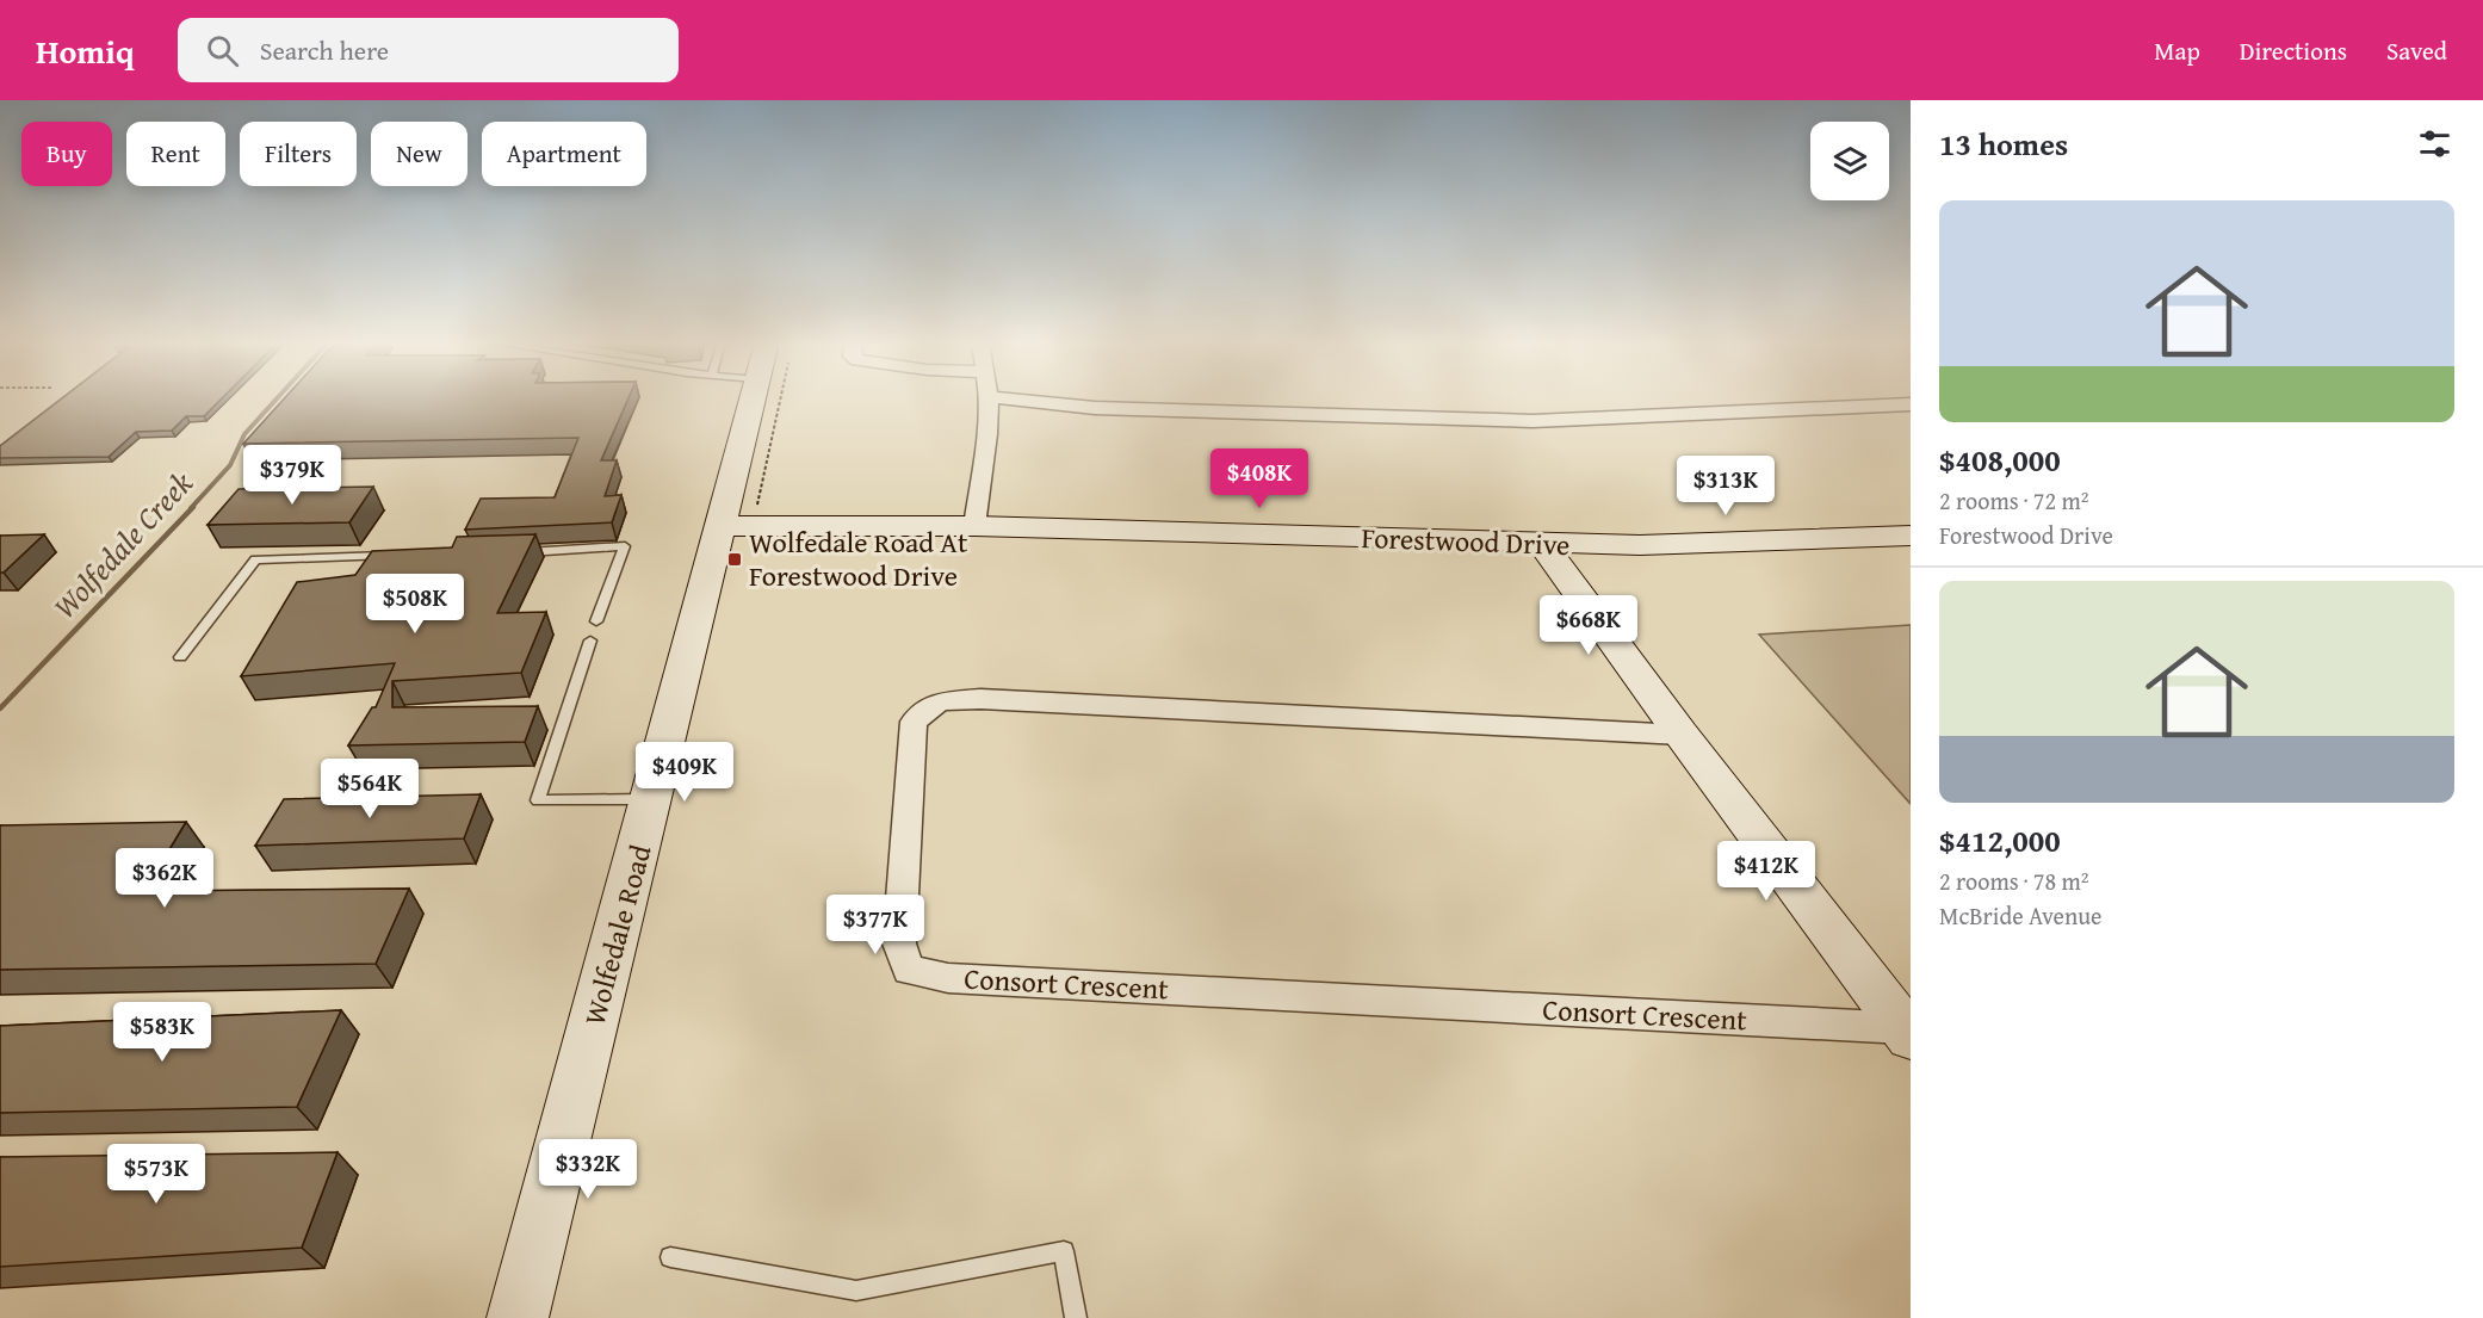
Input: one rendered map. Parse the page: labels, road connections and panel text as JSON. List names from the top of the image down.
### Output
{
  "streets": {
    "street": ["Forestwood Drive", "Wolfedale Road", "Consort Crescent"]
  },
  "crossings": [
    ["Forestwood Drive", "Wolfedale Road"]
  ],
  "water": ["Wolfedale Creek"],
  "places": {
    "transit": ["Wolfedale Road At Forestwood Drive"]
  },
  "page": {
    "header": "Homiq",
    "search": "Search here",
    "nav": ["Map", "Directions", "Saved"],
    "heading": "13 homes",
    "chip": [
      "Buy",
      "Rent",
      "Filters",
      "New",
      "Apartment"
    ],
    "list": [
      {
        "name": "$408,000",
        "note": "2 rooms · 72 m² · Forestwood Drive"
      },
      {
        "name": "$412,000",
        "note": "2 rooms · 78 m² · McBride Avenue"
      }
    ],
    "price": [
      "$379K",
      "$408K",
      "$313K",
      "$508K",
      "$668K",
      "$409K",
      "$564K",
      "$412K",
      "$362K",
      "$377K",
      "$583K",
      "$332K",
      "$573K"
    ]
  }
}
